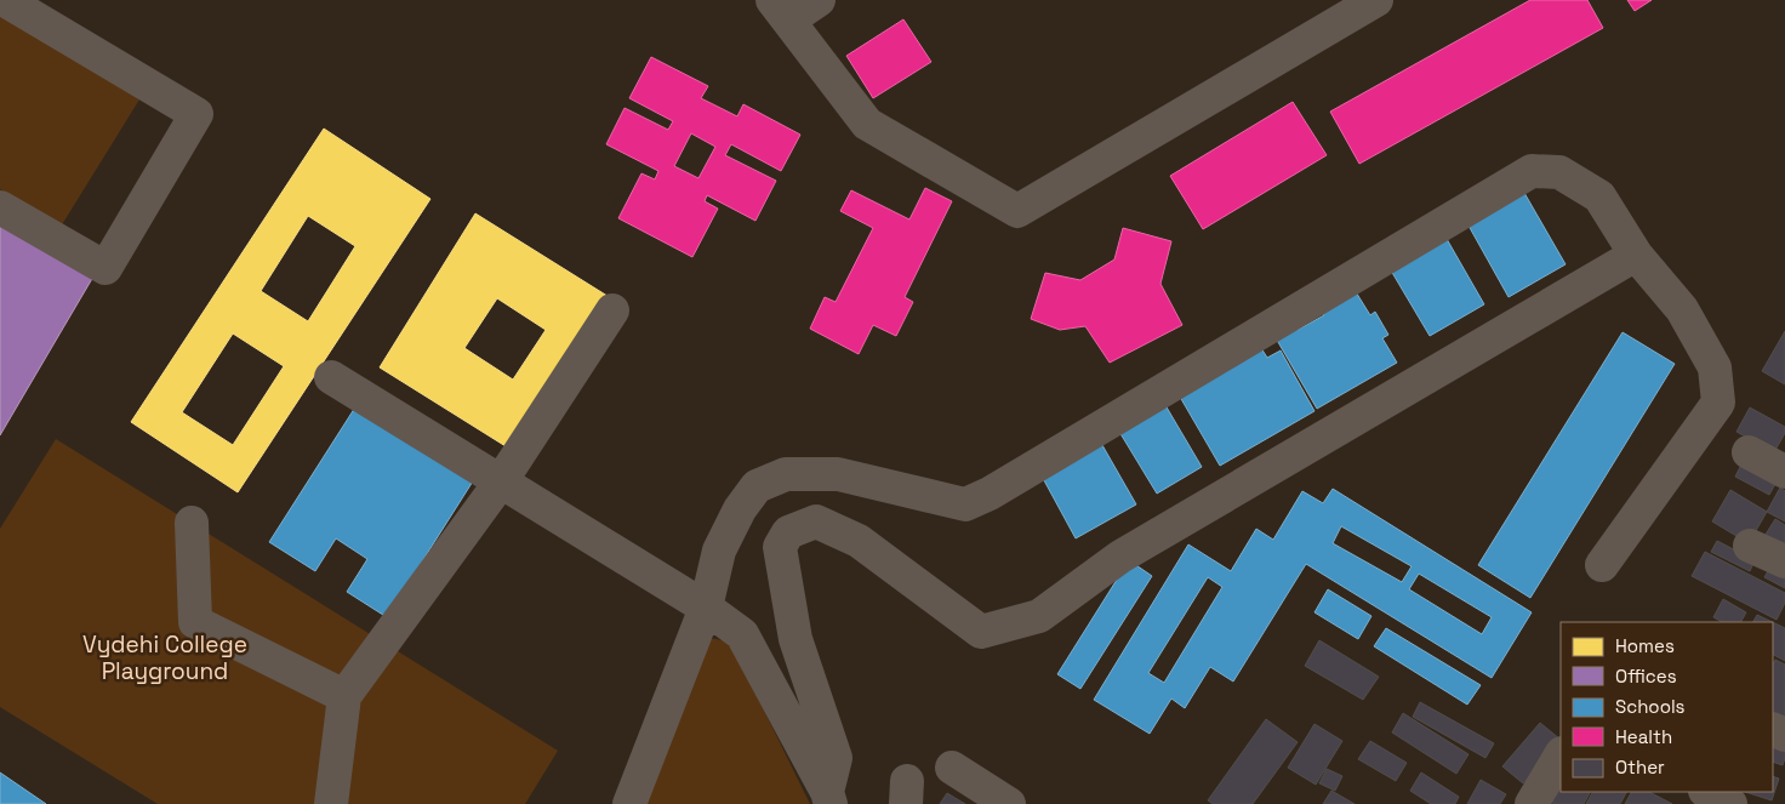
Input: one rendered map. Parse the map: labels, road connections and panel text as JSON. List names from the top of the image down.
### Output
{
  "parks": ["Vydehi College Playground"],
  "legend": [
    "Homes",
    "Offices",
    "Schools",
    "Health",
    "Other"
  ]
}
